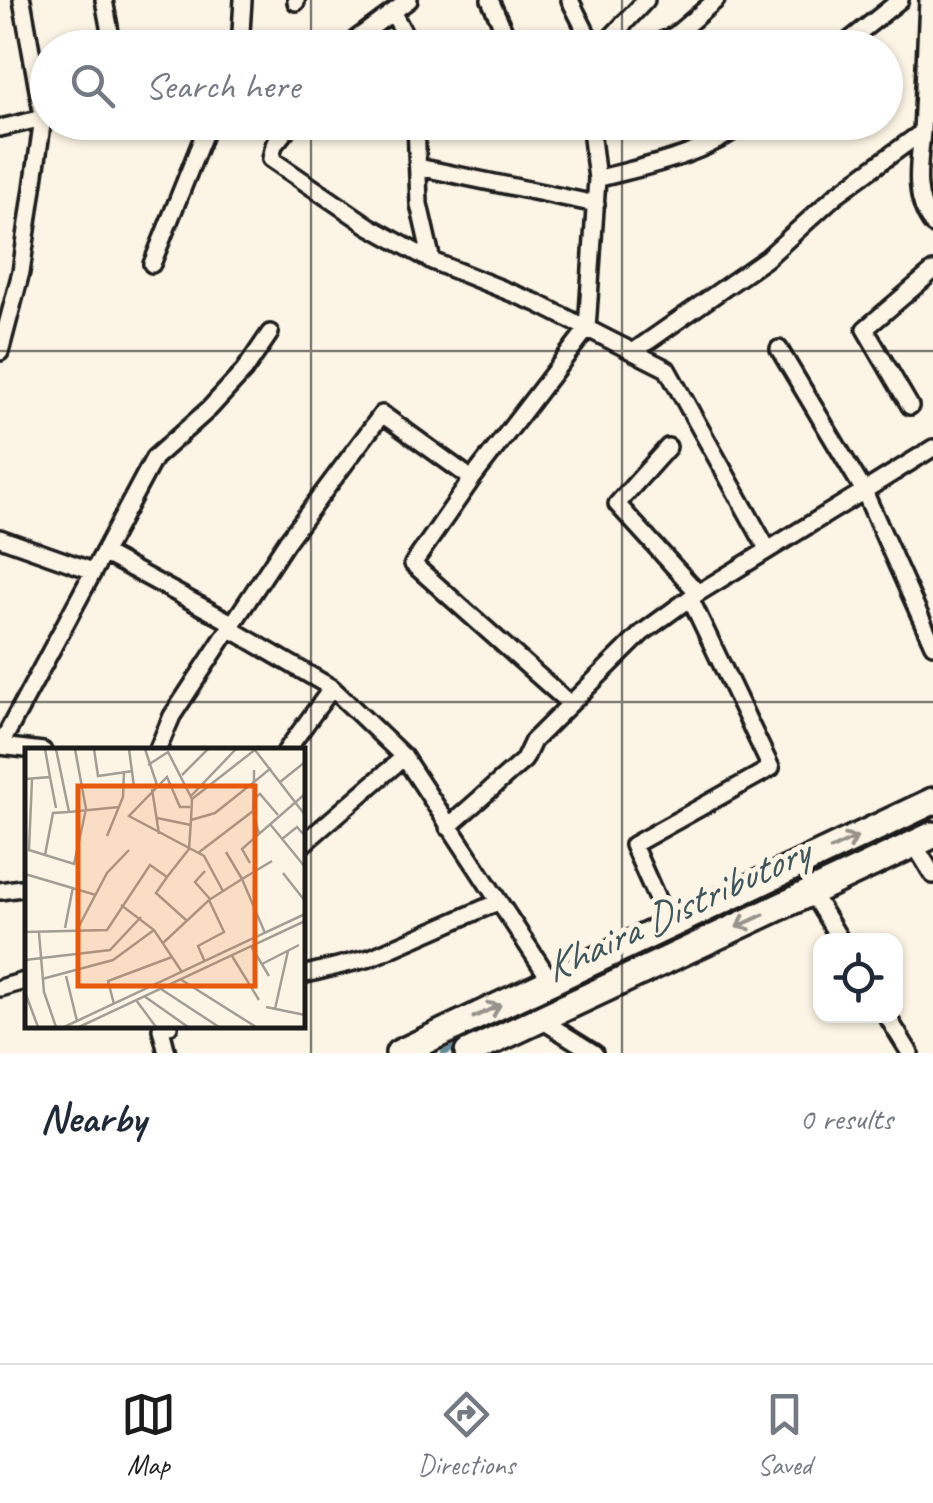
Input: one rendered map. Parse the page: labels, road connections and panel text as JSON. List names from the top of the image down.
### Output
{
  "water": ["Khaira Distributory"],
  "page": {
    "search": "Search here",
    "heading": ["Nearby", "0 results"],
    "nav": ["Map", "Directions", "Saved"]
  }
}
